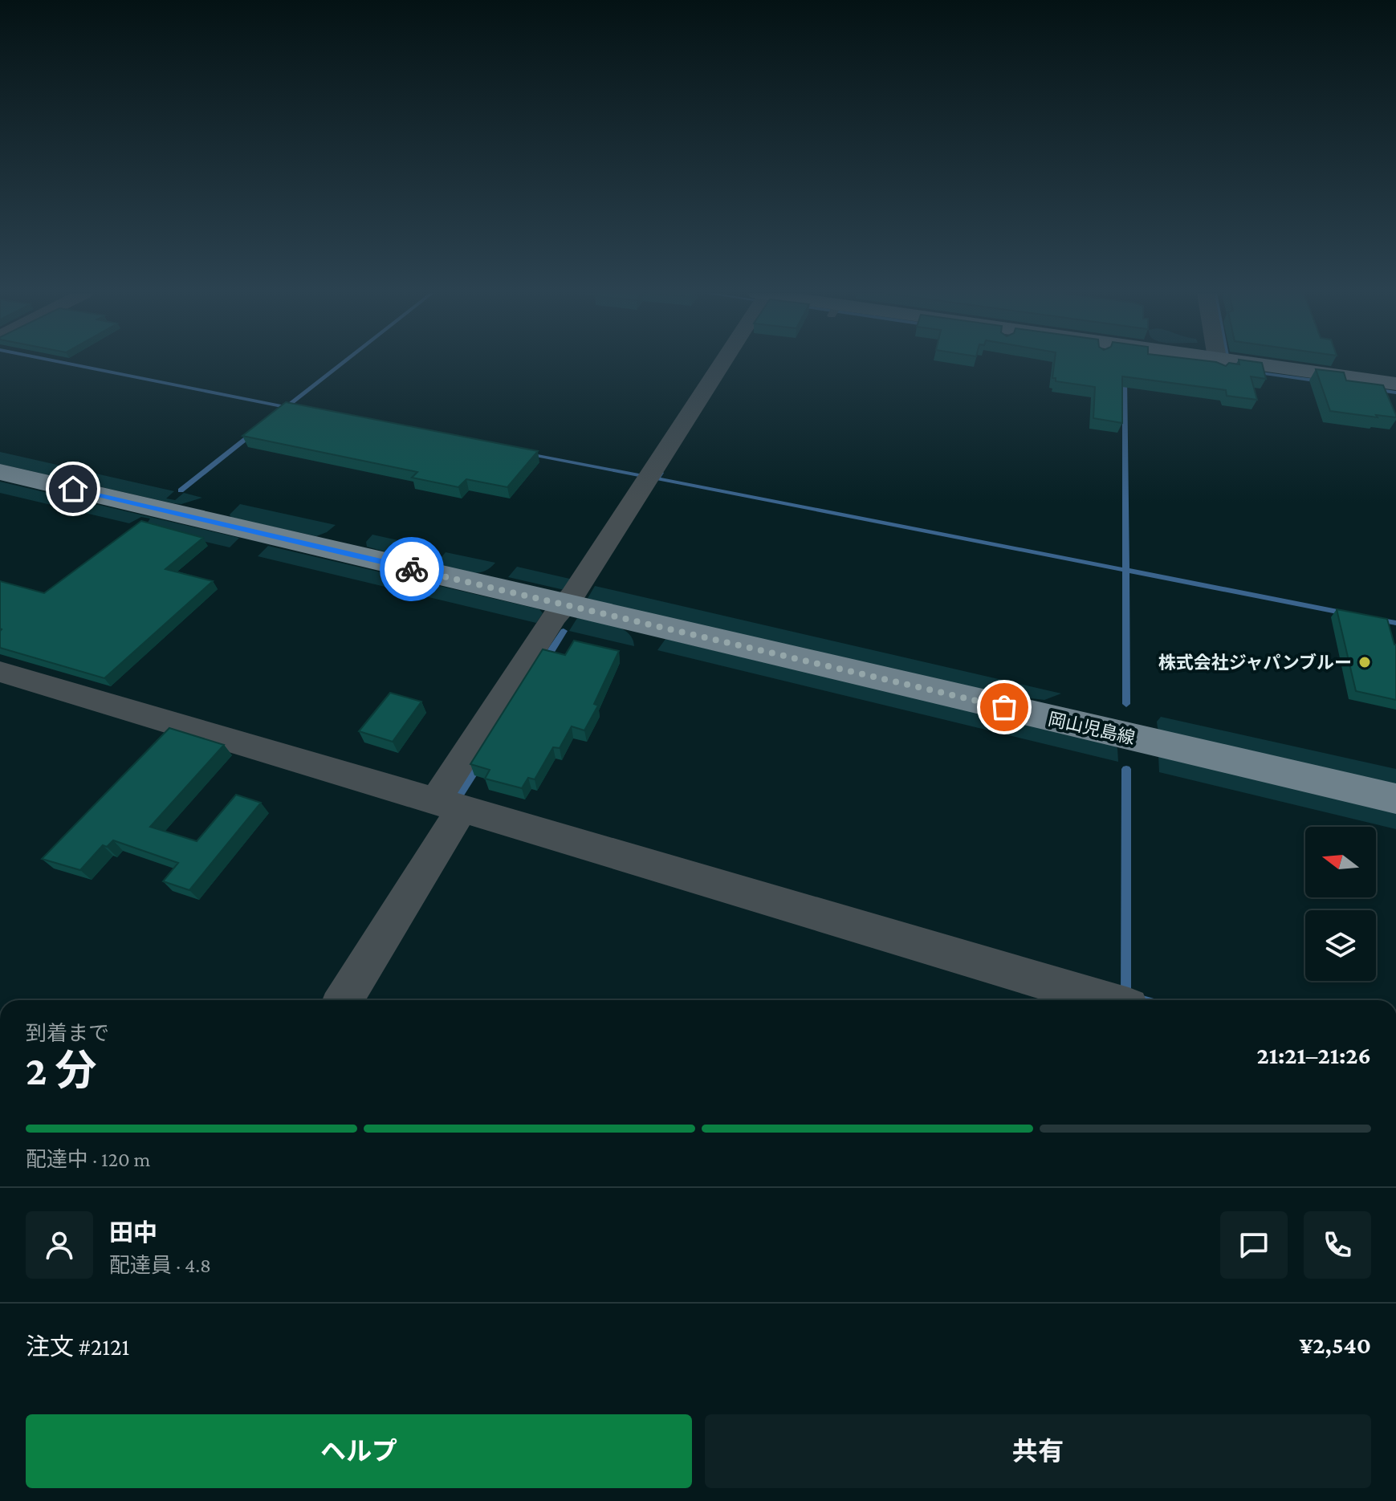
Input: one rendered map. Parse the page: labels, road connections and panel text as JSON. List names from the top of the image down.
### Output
{
  "streets": {
    "main road": ["岡山児島線"]
  },
  "places": ["株式会社ジャパンブルー"],
  "north": "left",
  "page": {
    "heading": ["2 分", "到着まで", "21:21–21:26"],
    "panel": [
      "田中",
      "配達員 · 4.8",
      "注文 #2121",
      "¥2,540"
    ],
    "bar": "配達中 · 120 m",
    "buttons": ["ヘルプ", "共有"]
  }
}
